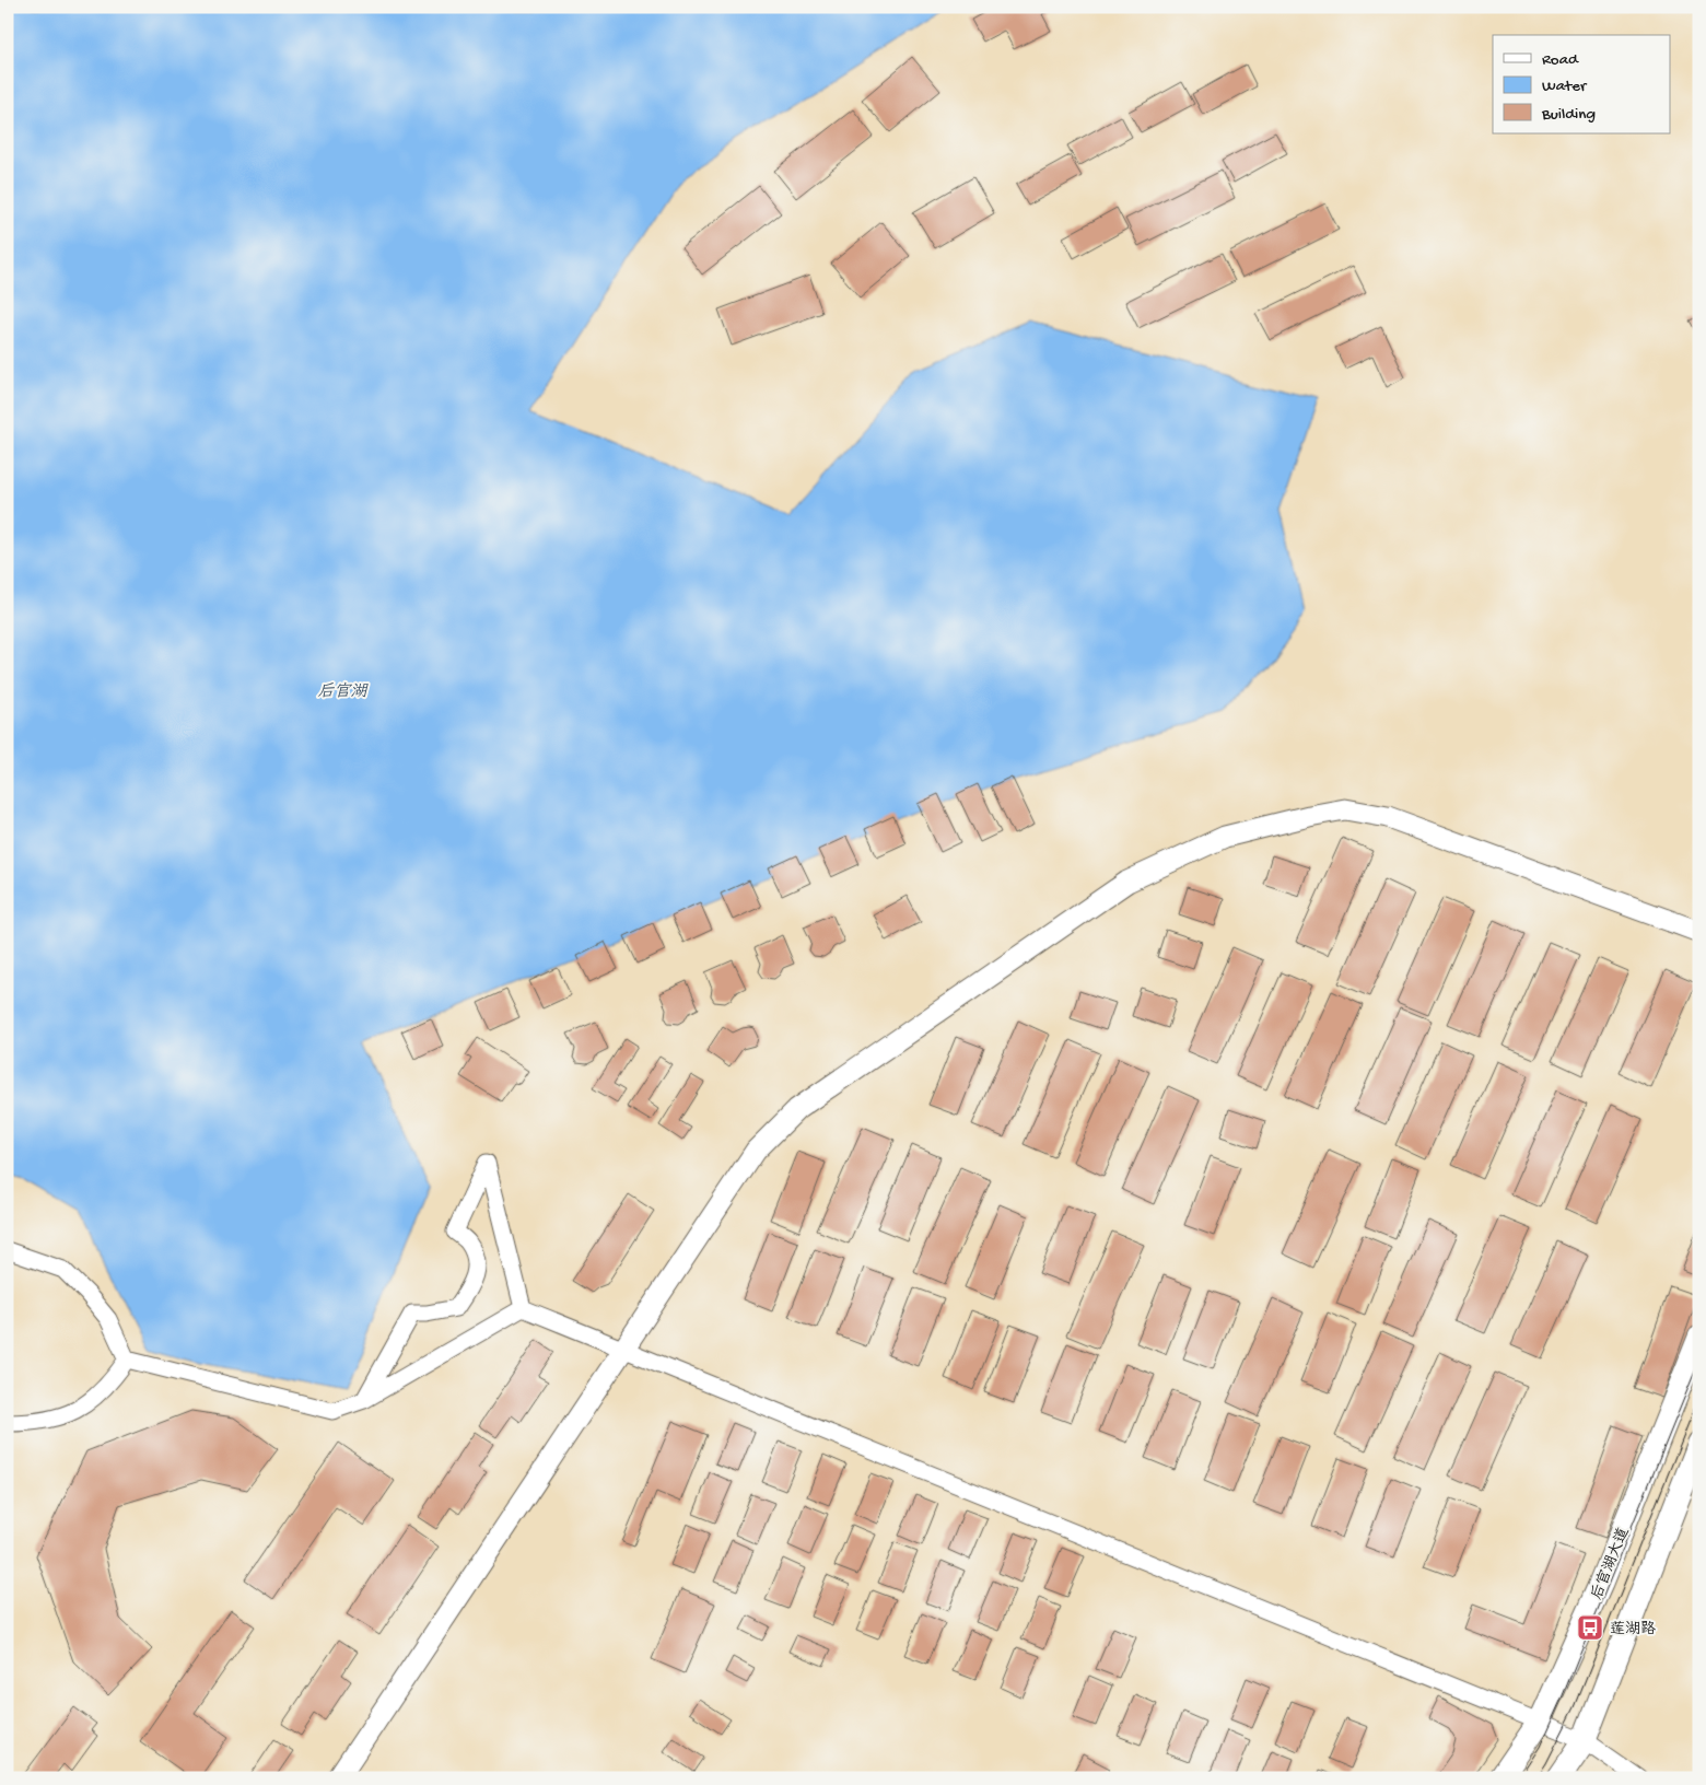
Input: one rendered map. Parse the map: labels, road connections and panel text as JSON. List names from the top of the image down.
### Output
{
  "streets": {
    "main road": ["后官湖大道"]
  },
  "water": ["后官湖"],
  "places": {
    "bus stop": ["莲湖路"]
  },
  "legend": ["Road", "Water", "Building"]
}
